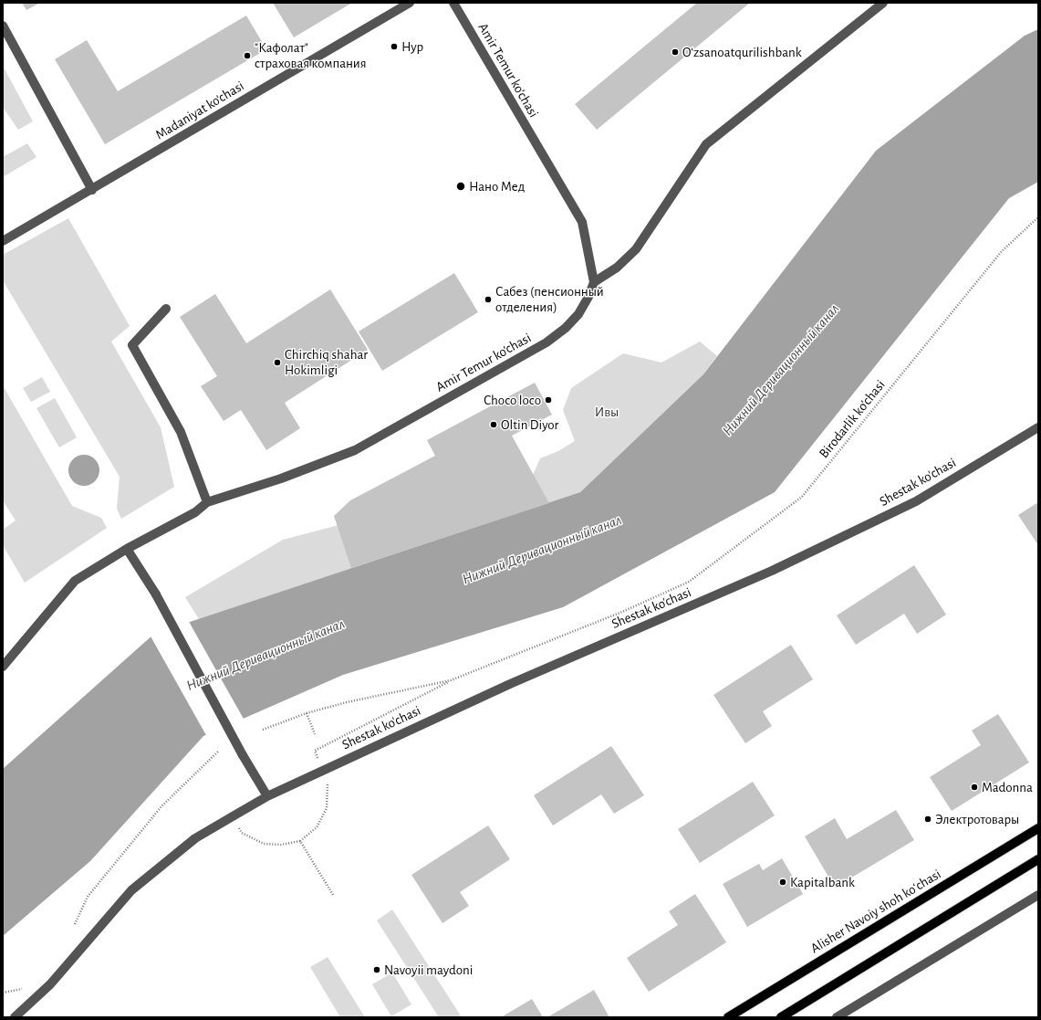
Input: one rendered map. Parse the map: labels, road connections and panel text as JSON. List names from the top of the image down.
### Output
{
  "streets": {
    "main road": ["Alisher Navoiy shoh koʻchasi"],
    "street": ["Amir Temur ko‘chasi", "Madaniyat ko‘chasi", "Shestak ko'chasi"],
    "path": ["Birodarlik ko'chasi"]
  },
  "water": ["Нижний Деривационный канал"],
  "parks": ["Ивы"],
  "places": [
    "Нур",
    "Oʻzsanoatqurilishbank",
    "\"Кафолат\" страховая компания",
    "Нано Мед",
    "Сабез (пенсионный отделения)",
    "Chirchiq shahar Hokimligi",
    "Choco loco",
    "Oltin Diyor",
    "Madonna",
    "Электротовары",
    "Kapitalbank",
    "Navoyii maydoni"
  ]
}
